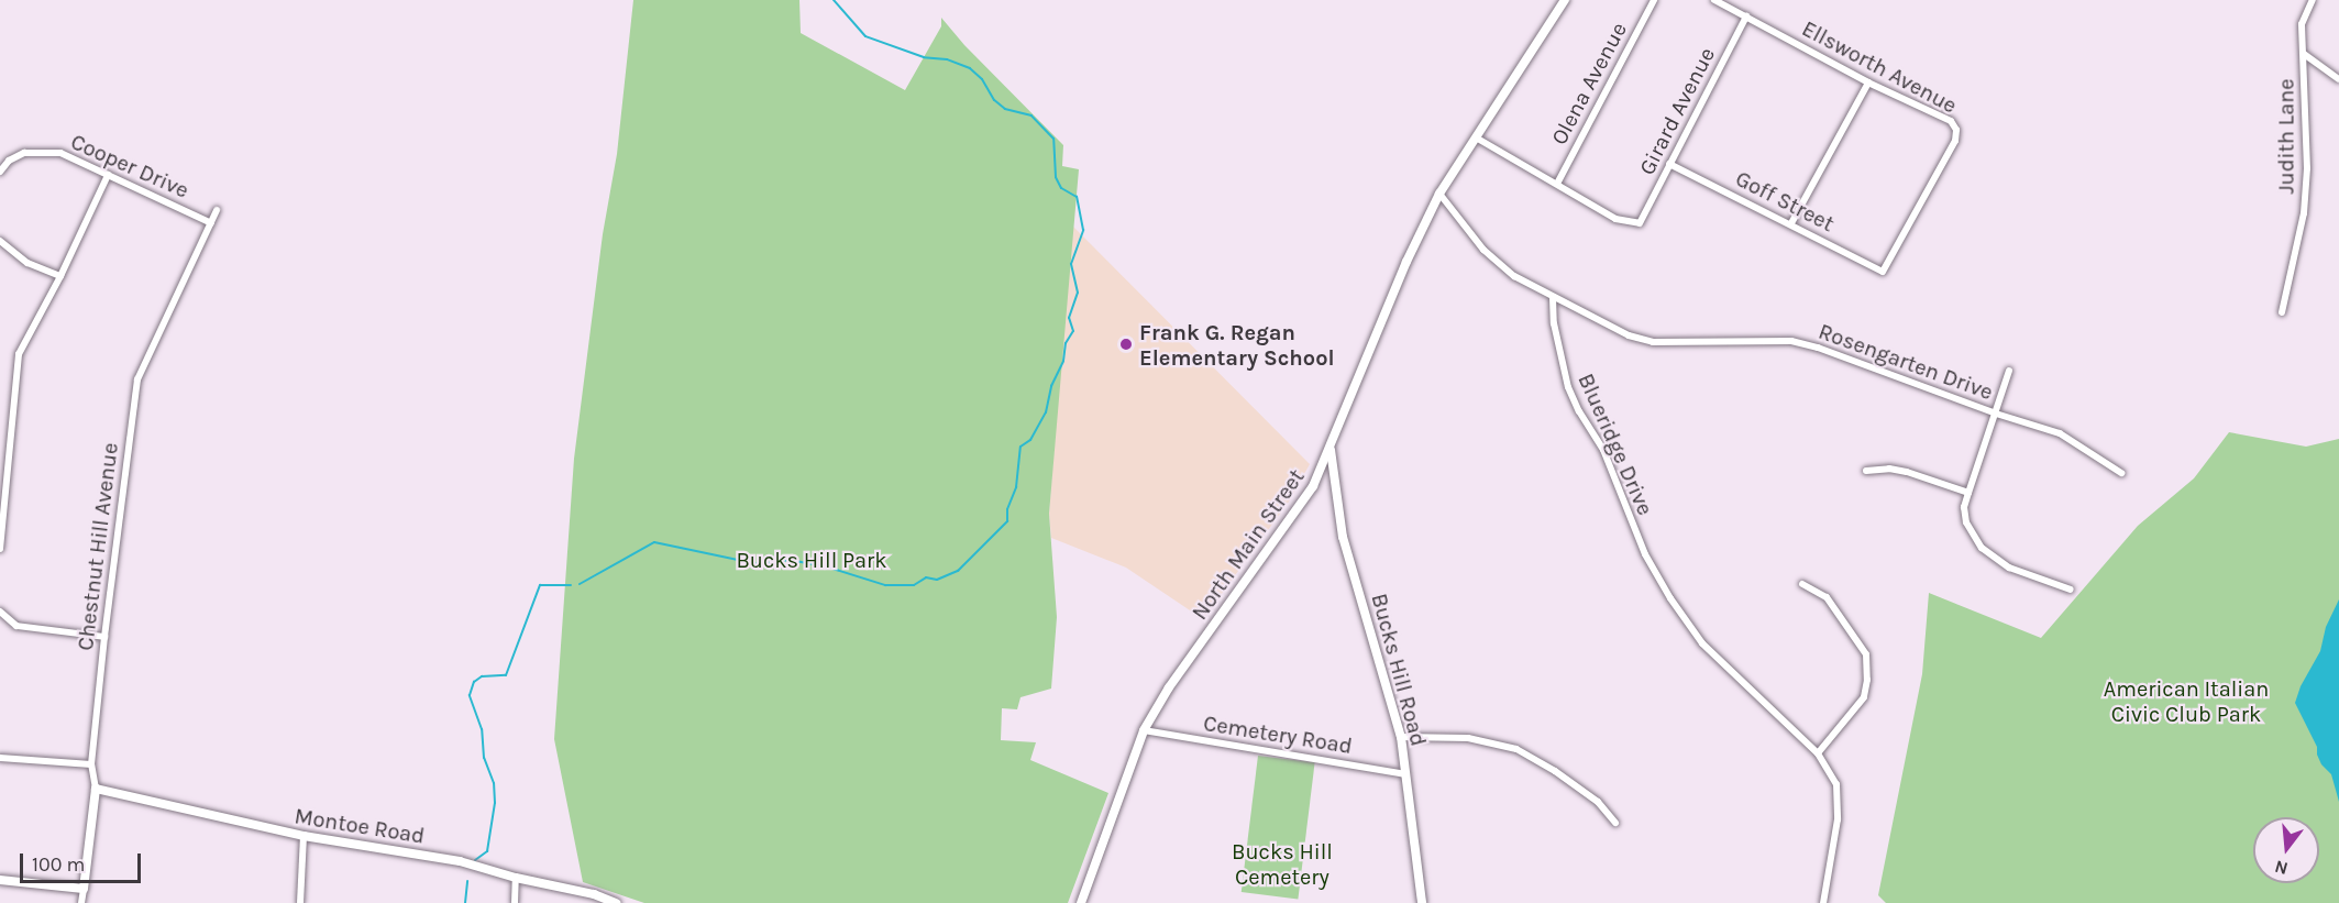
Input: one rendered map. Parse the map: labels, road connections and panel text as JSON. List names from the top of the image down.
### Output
{
  "streets": {
    "street": [
      "Ellsworth Avenue",
      "Olena Avenue",
      "Girard Avenue",
      "Judith Lane",
      "Cooper Drive",
      "Goff Street",
      "Rosengarten Drive",
      "Blueridge Drive",
      "North Main Street",
      "Chestnut Hill Avenue",
      "Bucks Hill Road",
      "Cemetery Road",
      "Montoe Road"
    ]
  },
  "crossings": [
    ["Ellsworth Avenue", "Girard Avenue"],
    ["Ellsworth Avenue", "Goff Street"],
    ["Olena Avenue", "Girard Avenue"],
    ["Girard Avenue", "Goff Street"],
    ["Cooper Drive", "Chestnut Hill Avenue"],
    ["Rosengarten Drive", "Blueridge Drive"],
    ["Rosengarten Drive", "North Main Street"],
    ["North Main Street", "Bucks Hill Road"],
    ["North Main Street", "Cemetery Road"],
    ["Chestnut Hill Avenue", "Montoe Road"],
    ["Bucks Hill Road", "Cemetery Road"]
  ],
  "parks": ["Bucks Hill Park", "American Italian Civic Club Park", "Bucks Hill Cemetery"],
  "places": ["Frank G. Regan Elementary School"],
  "scale_bar": "100 m",
  "north": "bottom"
}
